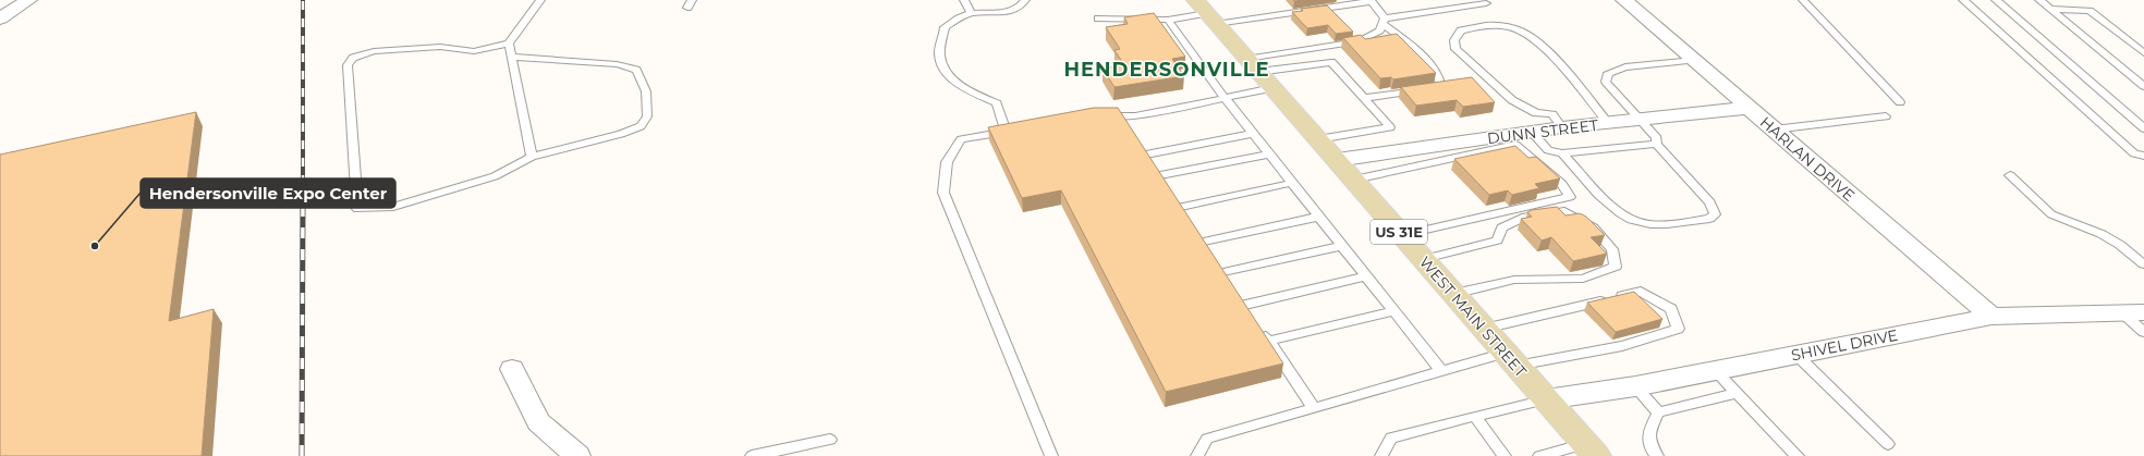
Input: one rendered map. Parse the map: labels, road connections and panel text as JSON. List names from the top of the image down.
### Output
{
  "streets": {
    "main road": ["US 31E", "WEST MAIN STREET"],
    "street": ["DUNN STREET", "HARLAN DRIVE", "SHIVEL DRIVE"]
  },
  "crossings": [
    ["DUNN STREET", "HARLAN DRIVE"],
    ["DUNN STREET", "WEST MAIN STREET"],
    ["HARLAN DRIVE", "SHIVEL DRIVE"],
    ["WEST MAIN STREET", "SHIVEL DRIVE"]
  ],
  "districts": ["HENDERSONVILLE"],
  "places": ["Hendersonville Expo Center"]
}
